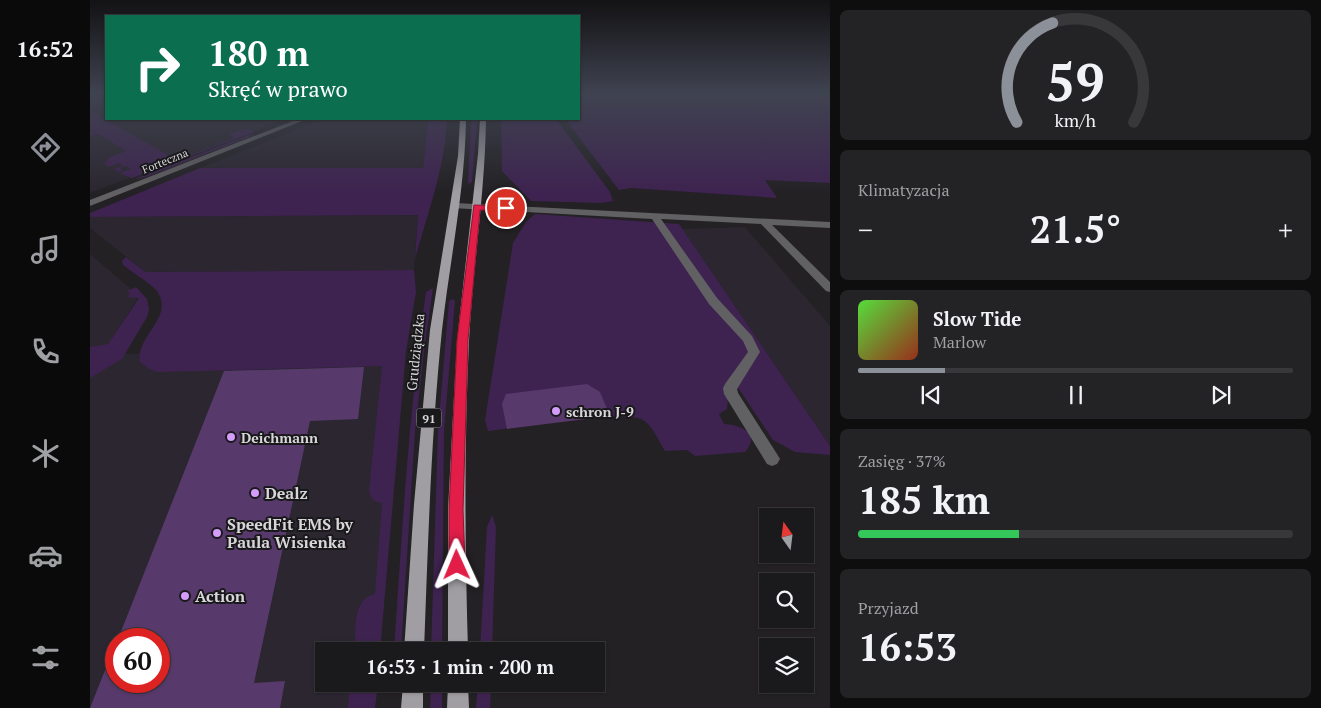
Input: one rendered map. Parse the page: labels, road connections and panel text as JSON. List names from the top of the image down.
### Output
{
  "streets": {
    "main road": ["Grudziądzka", "91"],
    "street": ["Forteczna"]
  },
  "places": [
    "schron J-9",
    "Deichmann",
    "Dealz",
    "SpeedFit EMS by Paula Wisienka",
    "Action"
  ],
  "north": "top",
  "page": {
    "tabs": "16:52",
    "turn": ["180 m", "Skręć w prawo"],
    "tile": [
      "Klimatyzacja",
      ["Zasięg · 37%", "185 km"],
      ["Przyjazd", "16:53"]
    ],
    "heat": ["−", "21.5°", "+"],
    "song": ["Slow Tide", "Marlow"],
    "limit": "60",
    "trip": "16:53 · 1 min · 200 m",
    "gauge": ["59", "km/h"]
  }
}
